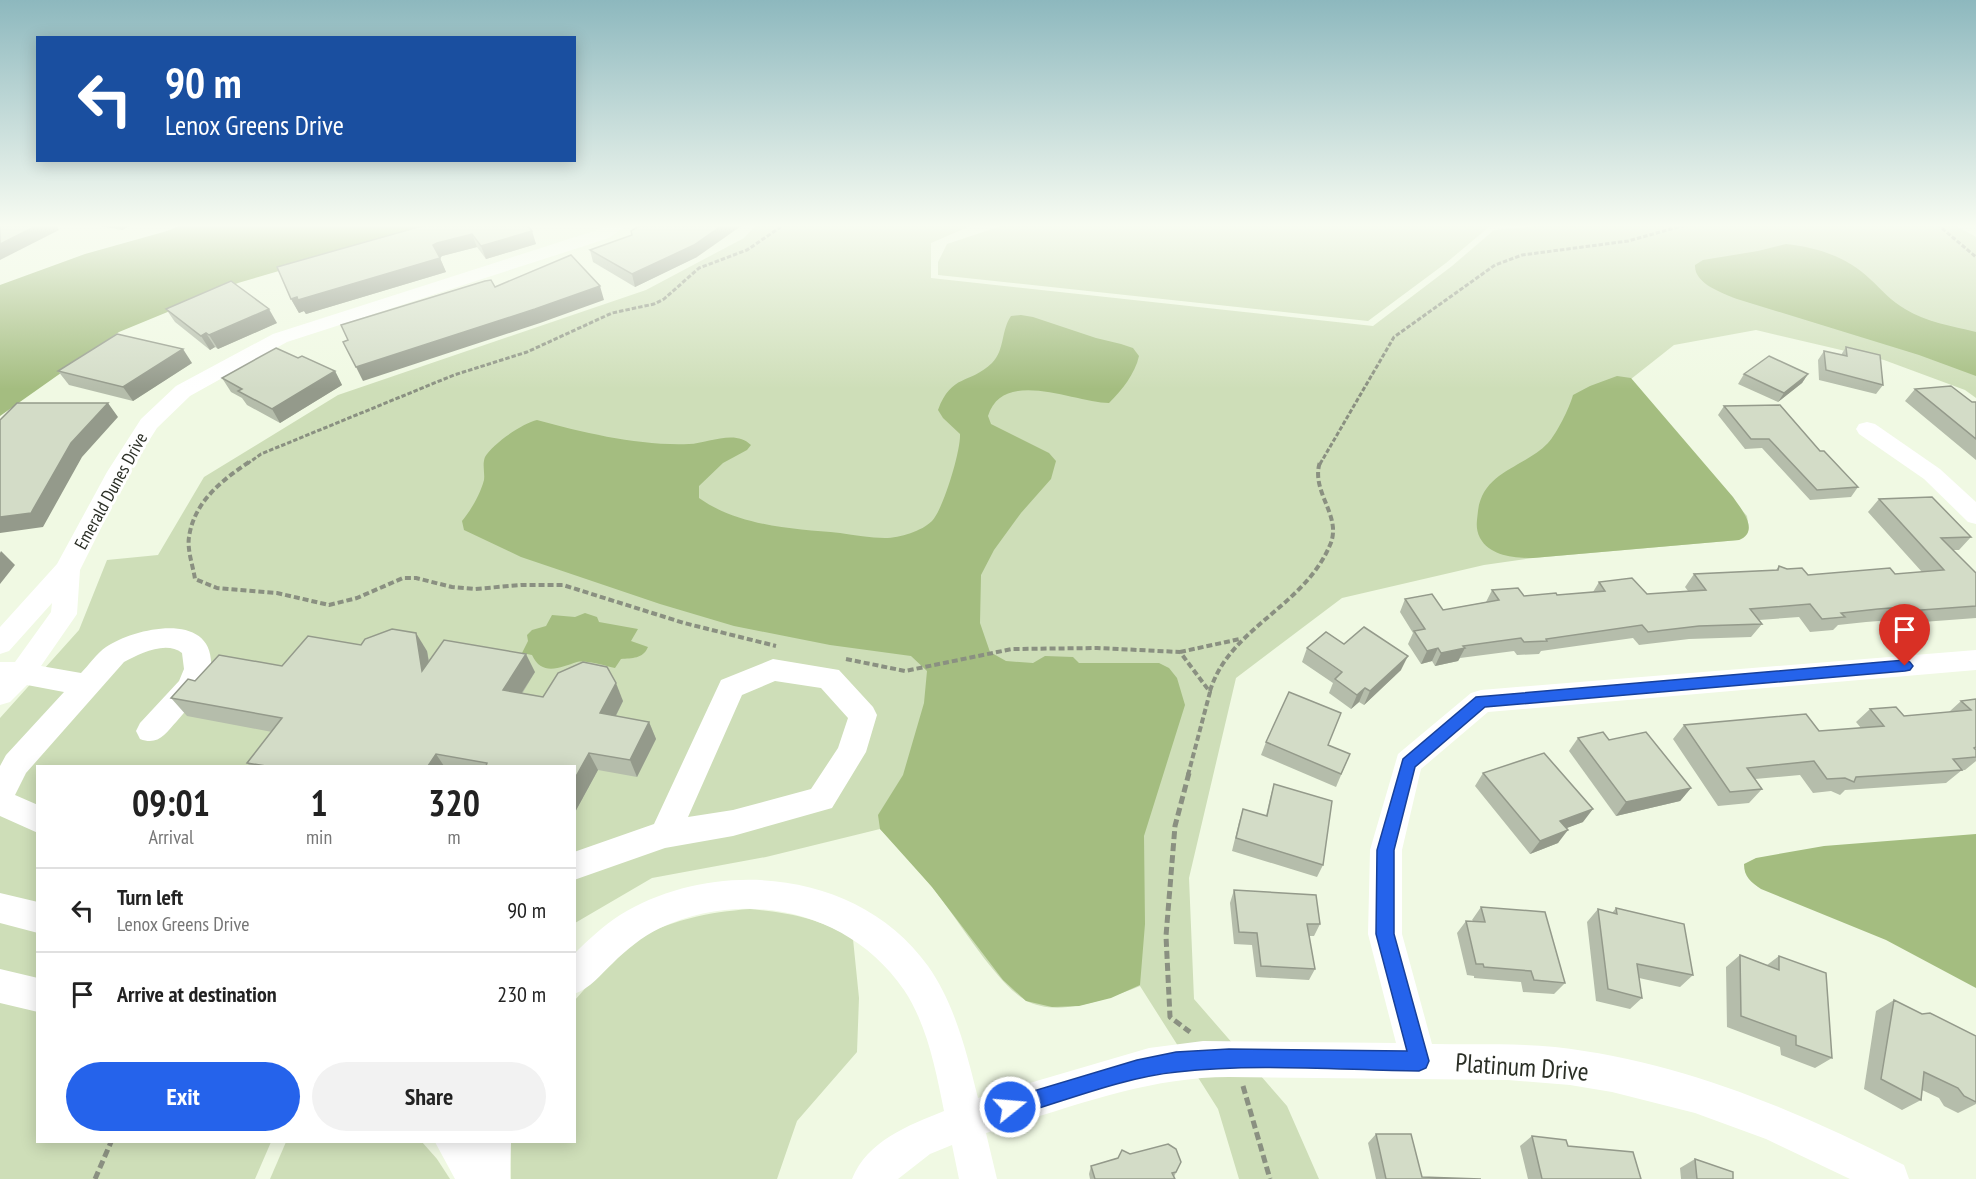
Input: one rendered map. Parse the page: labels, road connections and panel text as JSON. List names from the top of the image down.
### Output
{
  "streets": {
    "street": ["Emerald Dunes Drive", "Platinum Drive"]
  },
  "page": {
    "turn": ["90 m", "Lenox Greens Drive"],
    "eta": [
      "09:01",
      "Arrival",
      "1",
      "min",
      "320",
      "m"
    ],
    "list": [
      {
        "name": "Turn left",
        "note": "Lenox Greens Drive",
        "value": "90 m"
      },
      {
        "name": "Arrive at destination",
        "value": "230 m"
      }
    ],
    "buttons": ["Exit", "Share"]
  }
}
